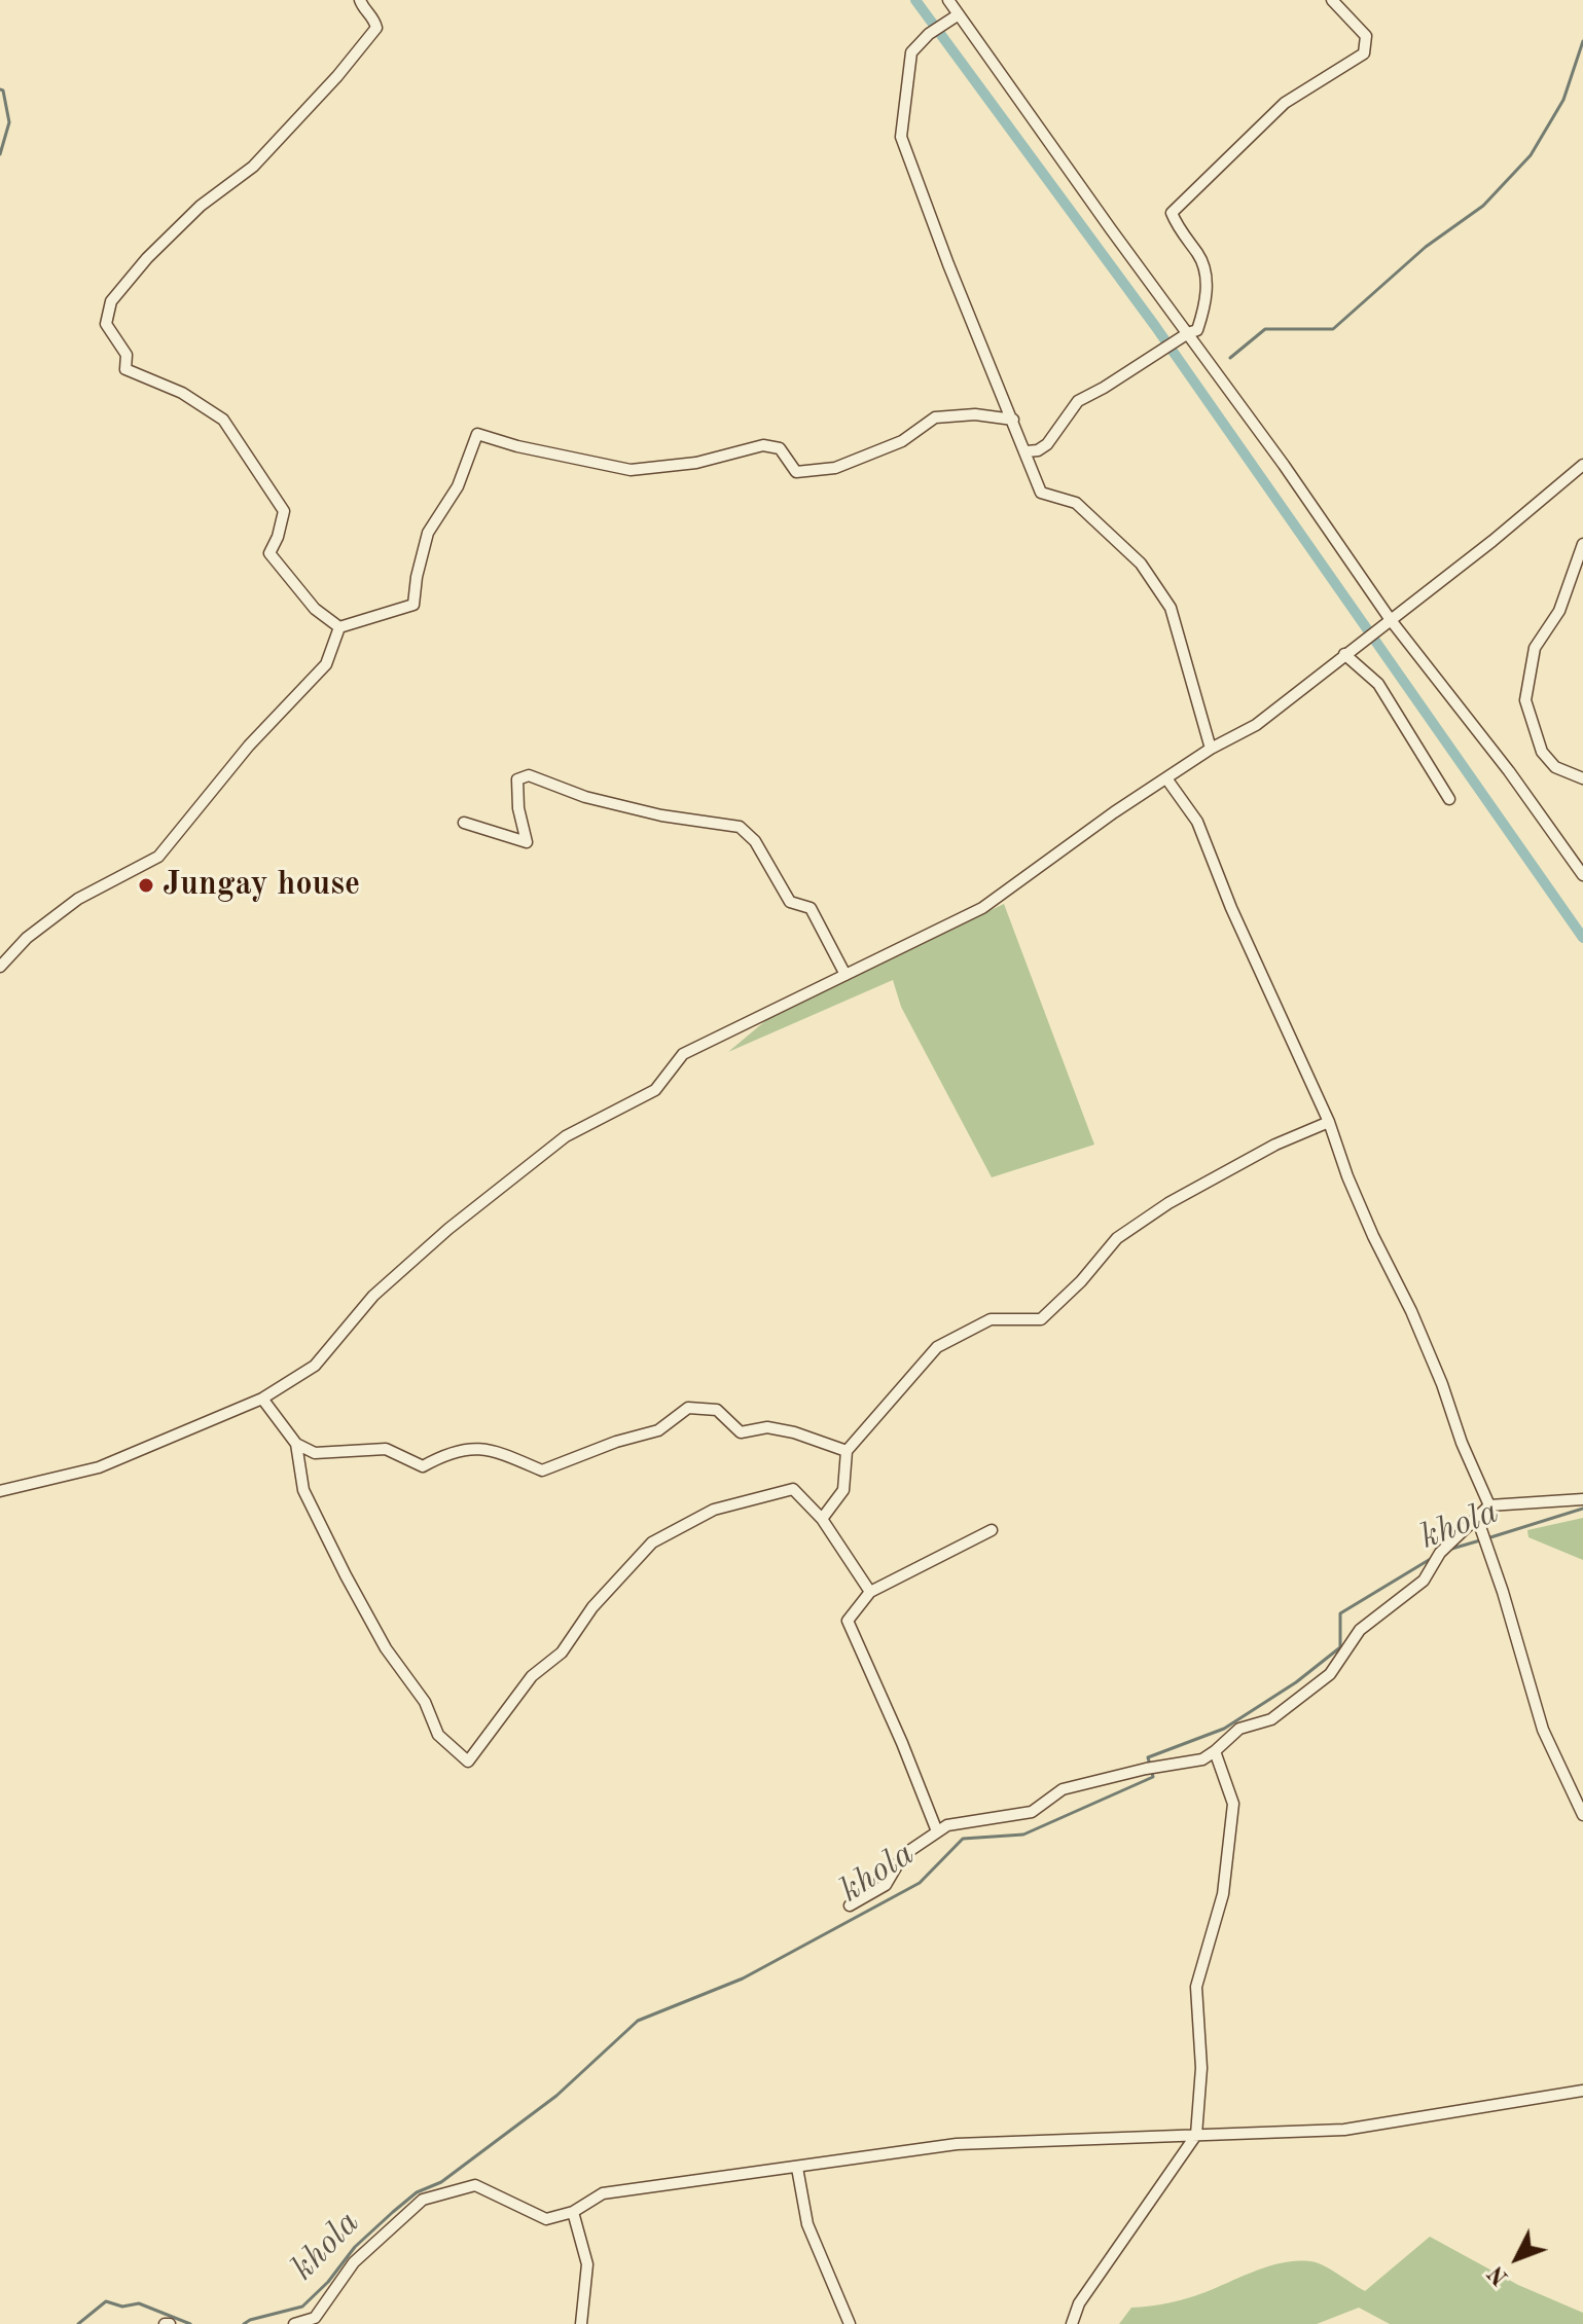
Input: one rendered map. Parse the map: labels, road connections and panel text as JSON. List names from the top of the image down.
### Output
{
  "water": ["khola"],
  "places": ["Jungay house"],
  "north": "bottom left"
}
